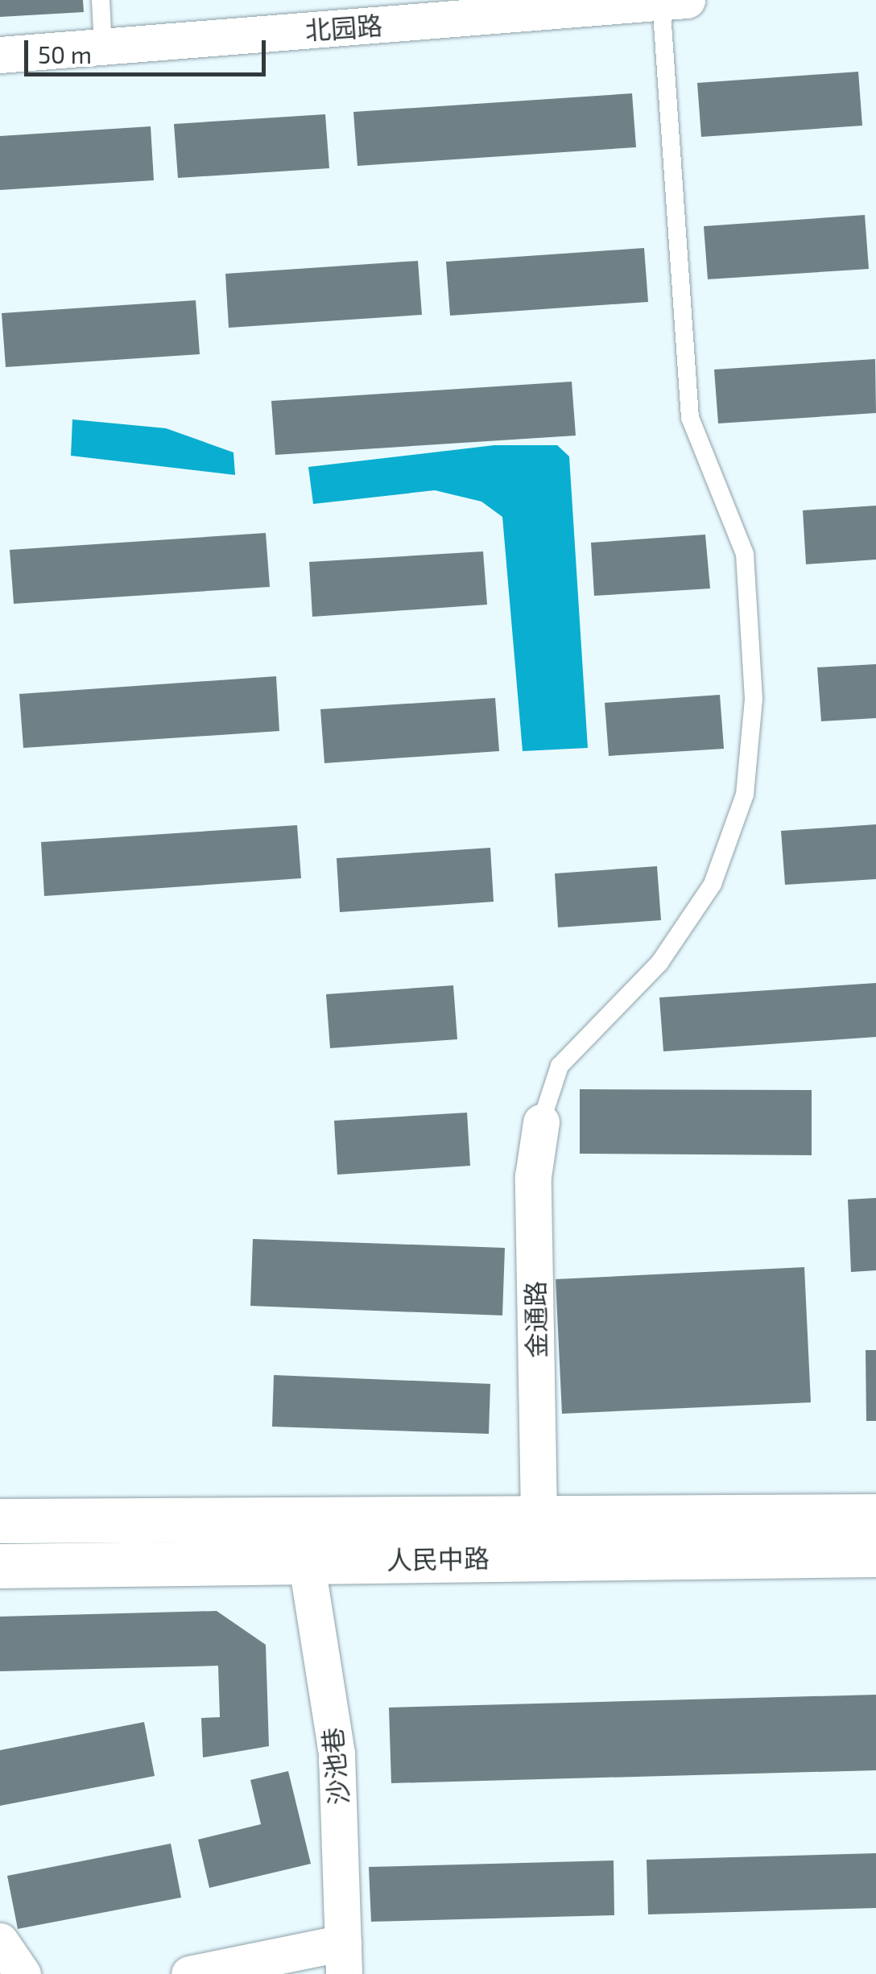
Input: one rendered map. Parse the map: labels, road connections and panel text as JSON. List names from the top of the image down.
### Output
{
  "streets": {
    "main road": ["人民中路"],
    "street": ["北园路", "金通路", "沙池巷"]
  },
  "crossings": [
    ["金通路", "人民中路"],
    ["人民中路", "沙池巷"]
  ],
  "scale_bar": "50 m"
}
